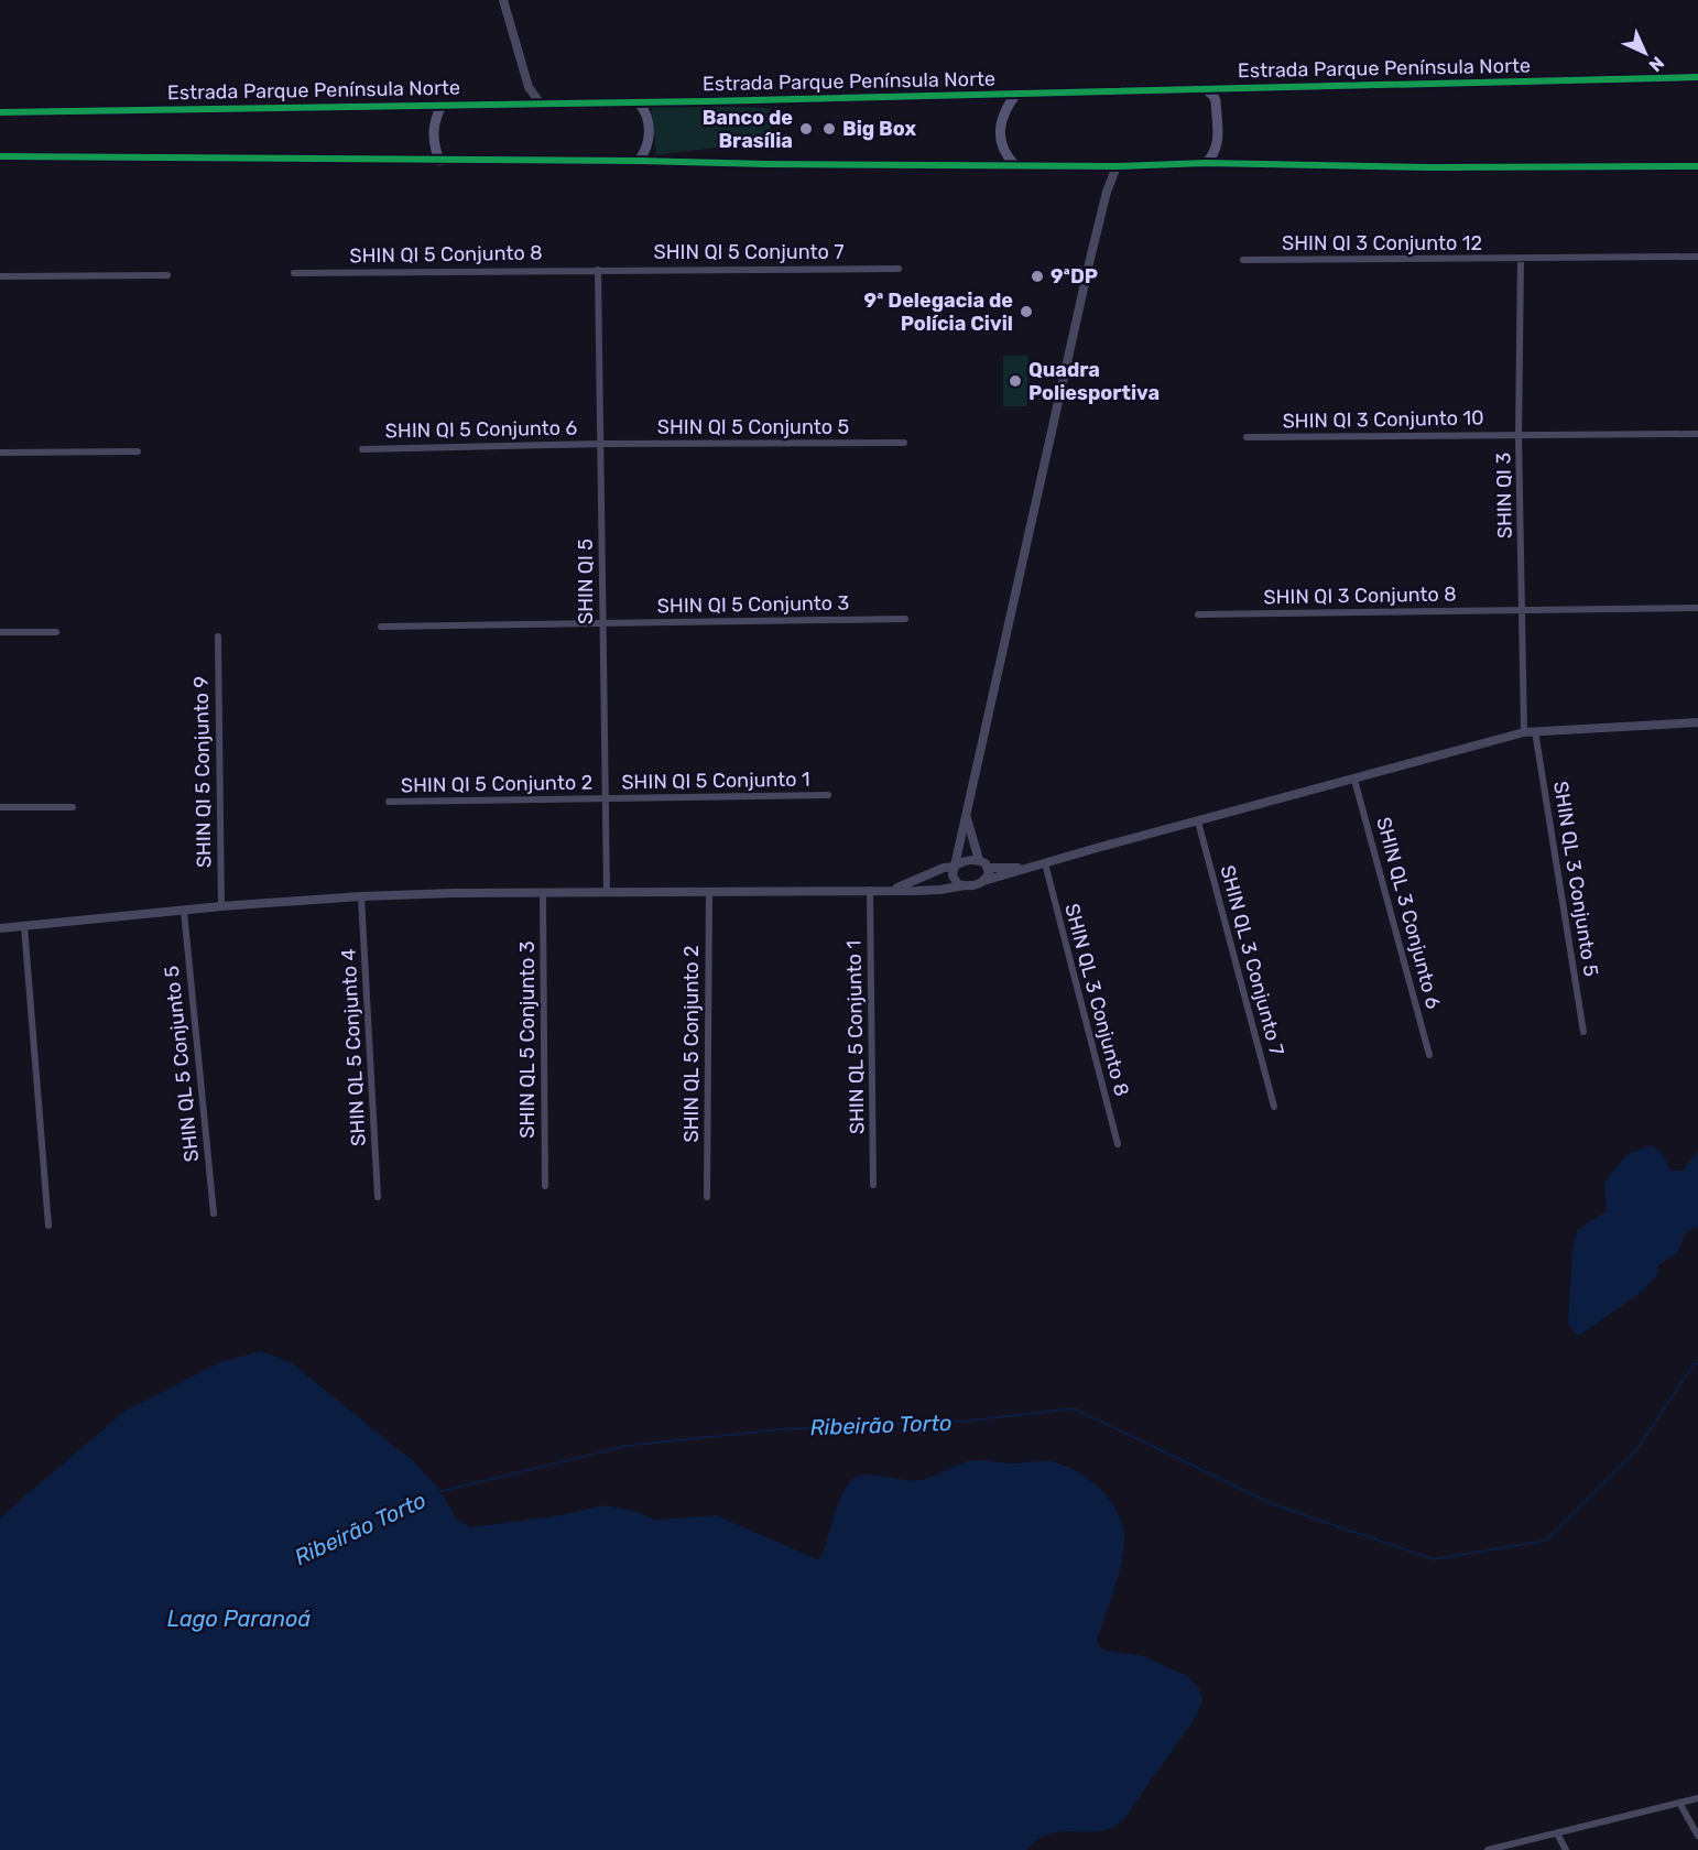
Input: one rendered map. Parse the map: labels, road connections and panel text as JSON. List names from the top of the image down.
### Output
{
  "streets": {
    "main road": ["Estrada Parque Península Norte"],
    "street": [
      "SHIN QI 3 Conjunto 12",
      "SHIN QI 5 Conjunto 7",
      "SHIN QI 5 Conjunto 8",
      "SHIN QI 3 Conjunto 10",
      "SHIN QI 5 Conjunto 5",
      "SHIN QI 5 Conjunto 6",
      "SHIN QI 3",
      "SHIN QI 5",
      "SHIN QI 3 Conjunto 8",
      "SHIN QI 5 Conjunto 3",
      "SHIN QI 5 Conjunto 9",
      "SHIN QI 5 Conjunto 1",
      "SHIN QI 5 Conjunto 2",
      "SHIN QL 3 Conjunto 5",
      "SHIN QL 3 Conjunto 6",
      "SHIN QL 3 Conjunto 7",
      "SHIN QL 3 Conjunto 8",
      "SHIN QL 5 Conjunto 1",
      "SHIN QL 5 Conjunto 3",
      "SHIN QL 5 Conjunto 2",
      "SHIN QL 5 Conjunto 4",
      "SHIN QL 5 Conjunto 5"
    ]
  },
  "crossings": [
    ["SHIN QI 3 Conjunto 12", "SHIN QI 3"],
    ["SHIN QI 5 Conjunto 7", "SHIN QI 5 Conjunto 8"],
    ["SHIN QI 5 Conjunto 7", "SHIN QI 5"],
    ["SHIN QI 5 Conjunto 8", "SHIN QI 5"],
    ["SHIN QI 3 Conjunto 10", "SHIN QI 3"],
    ["SHIN QI 5 Conjunto 5", "SHIN QI 5 Conjunto 6"],
    ["SHIN QI 5 Conjunto 5", "SHIN QI 5"],
    ["SHIN QI 5 Conjunto 6", "SHIN QI 5"],
    ["SHIN QI 3", "SHIN QI 3 Conjunto 8"],
    ["SHIN QI 5", "SHIN QI 5 Conjunto 3"],
    ["SHIN QI 5", "SHIN QI 5 Conjunto 1"],
    ["SHIN QI 5", "SHIN QI 5 Conjunto 2"],
    ["SHIN QI 5 Conjunto 1", "SHIN QI 5 Conjunto 2"]
  ],
  "water": ["Ribeirão Torto", "Lago Paranoá"],
  "places": [
    "Banco de Brasília",
    "Big Box",
    "9ªDP",
    "9ª Delegacia de Polícia Civil",
    "Quadra Poliesportiva"
  ],
  "north": "bottom right"
}
